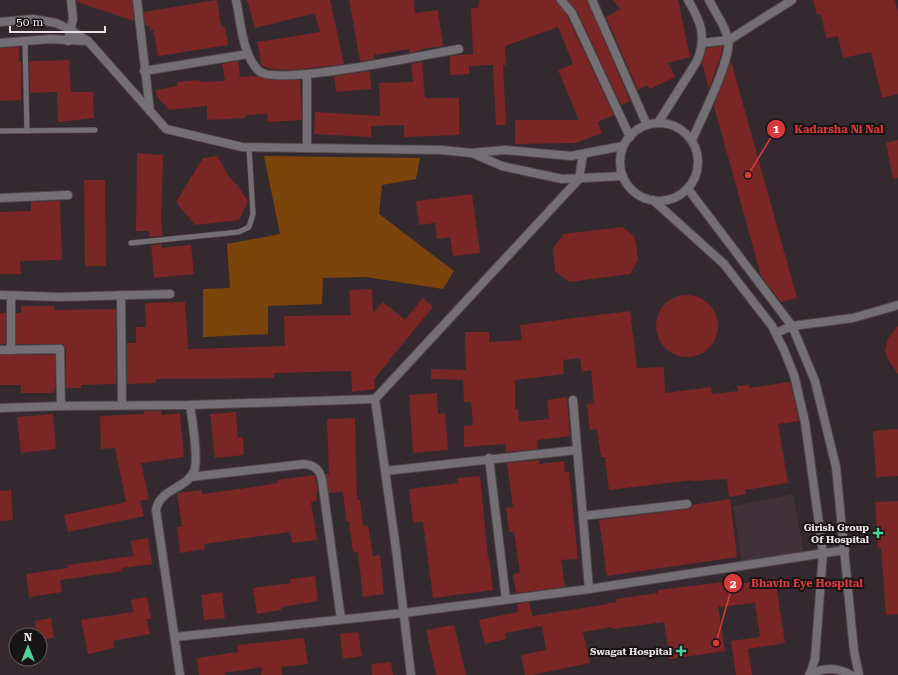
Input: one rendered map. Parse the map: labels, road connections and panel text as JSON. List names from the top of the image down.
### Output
{
  "places": {
    "other": ["Kadarsha Ni Nal", "Bhavin Eye Hospital"],
    "health": ["Girish Group Of Hospital", "Swagat Hospital"]
  },
  "scale_bar": "50 m",
  "north": "top"
}
